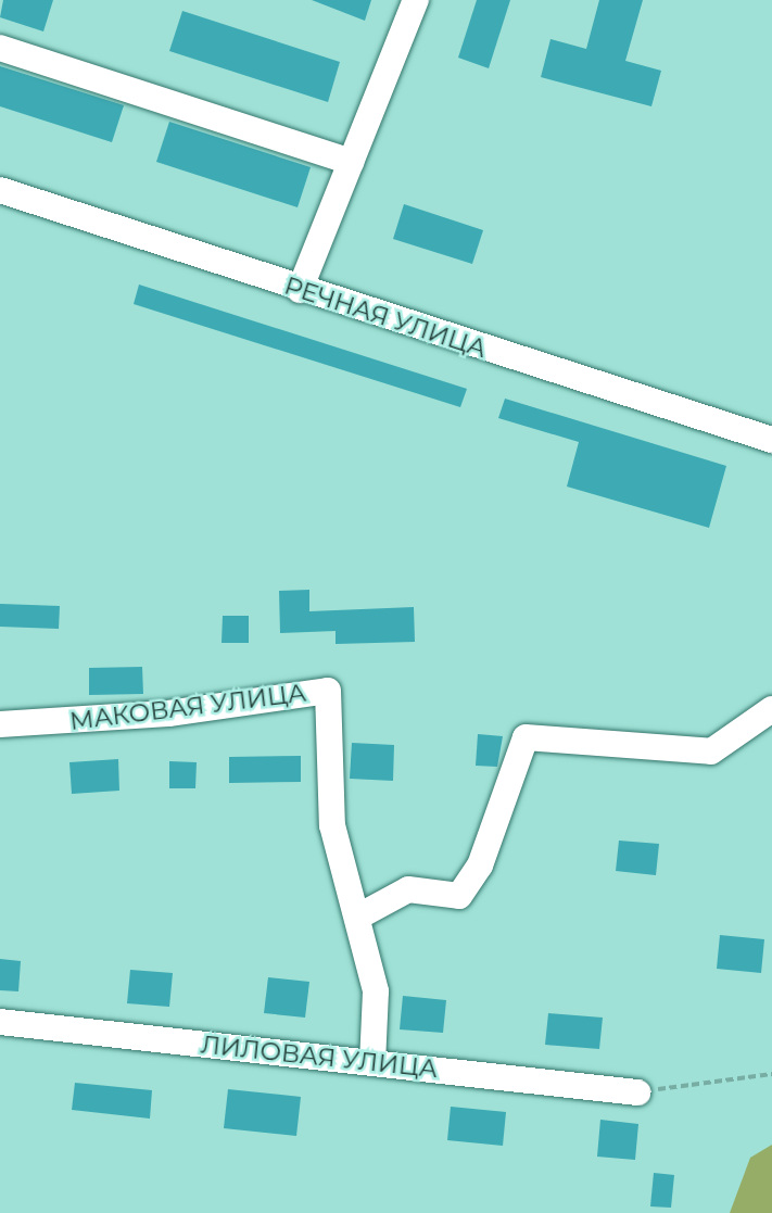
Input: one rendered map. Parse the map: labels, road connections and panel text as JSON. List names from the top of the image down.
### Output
{
  "streets": {
    "street": ["РЕЧНАЯ УЛИЦА", "МАКОВАЯ УЛИЦА", "ЛИЛОВАЯ УЛИЦА"]
  },
  "crossings": [
    ["МАКОВАЯ УЛИЦА", "ЛИЛОВАЯ УЛИЦА"]
  ]
}
